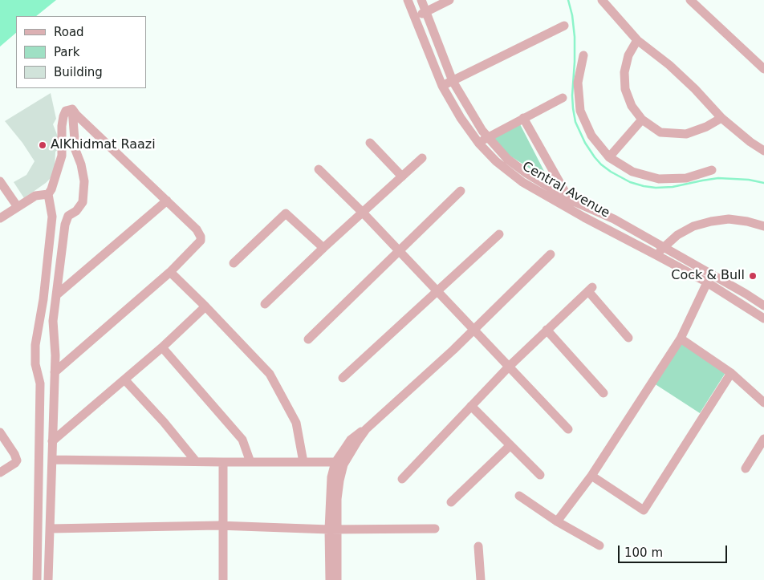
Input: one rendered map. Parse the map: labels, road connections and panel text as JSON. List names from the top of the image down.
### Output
{
  "streets": {
    "street": ["Central Avenue"]
  },
  "places": ["AlKhidmat Raazi", "Cock & Bull"],
  "legend": ["Road", "Park", "Building"],
  "scale_bar": "100 m"
}
